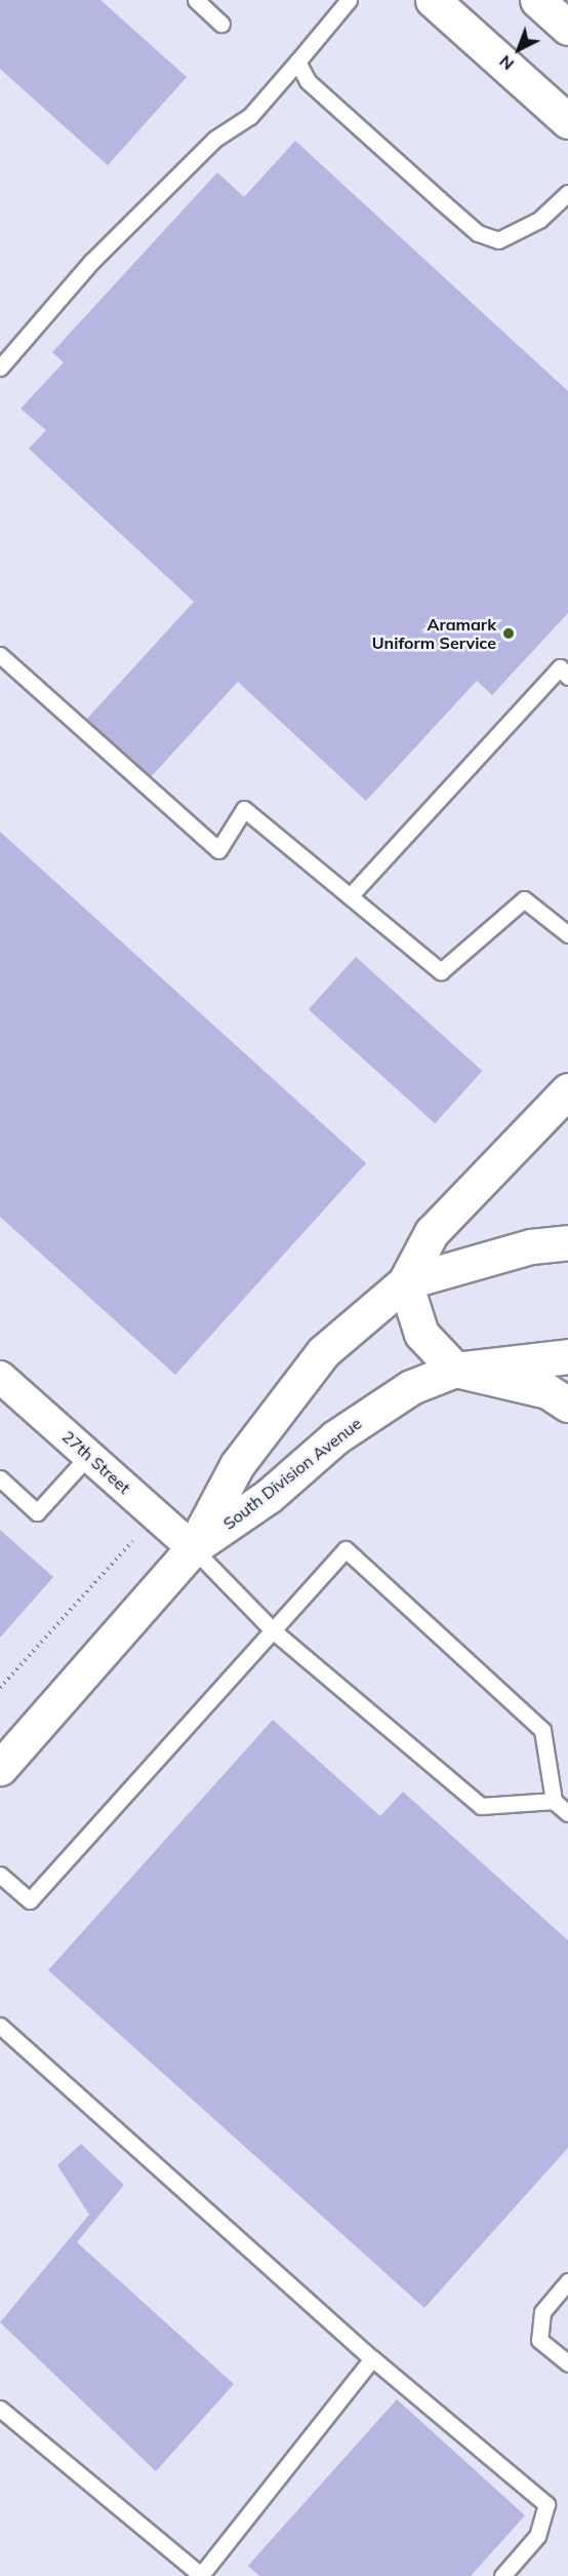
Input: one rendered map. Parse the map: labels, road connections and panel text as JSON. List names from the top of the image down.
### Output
{
  "streets": {
    "street": ["27th Street", "South Division Avenue"]
  },
  "crossings": [
    ["27th Street", "South Division Avenue"]
  ],
  "places": ["Aramark Uniform Service"],
  "north": "bottom left"
}
